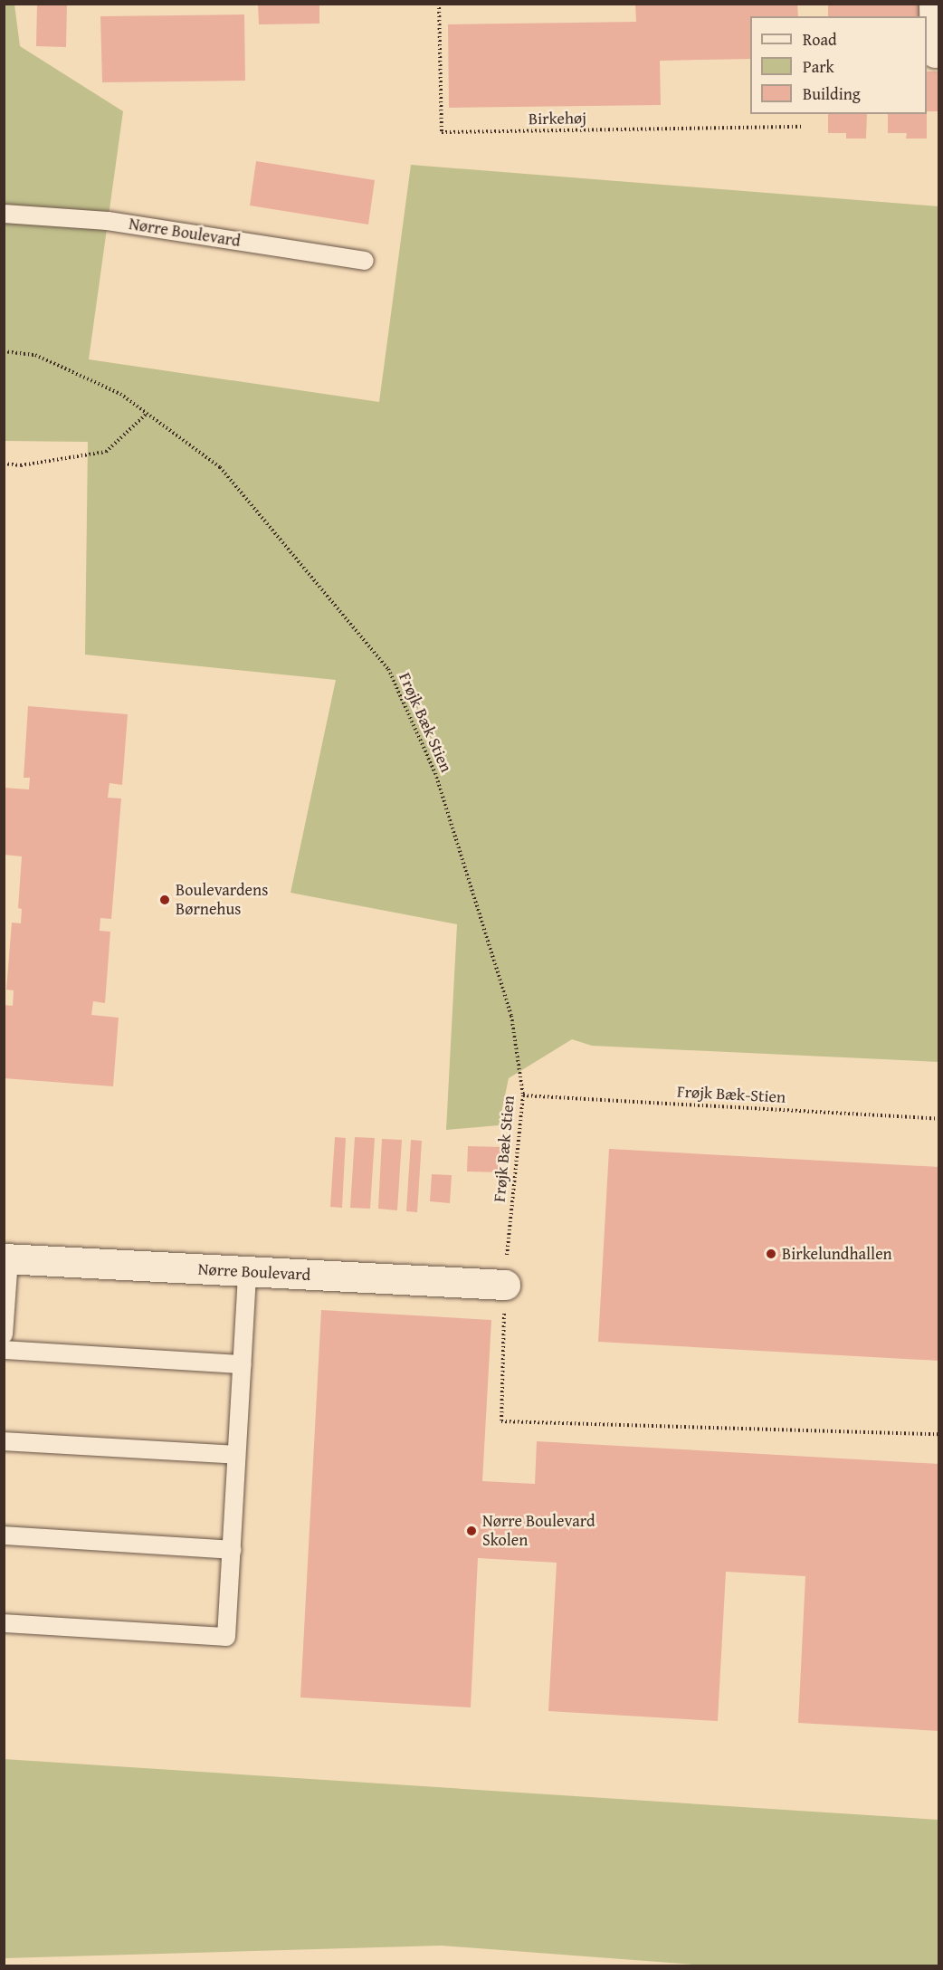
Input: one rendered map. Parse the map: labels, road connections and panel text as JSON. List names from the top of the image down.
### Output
{
  "streets": {
    "street": ["Nørre Boulevard"],
    "path": ["Birkehøj", "Frøjk Bæk Stien", "Frøjk Bæk-Stien"]
  },
  "crossings": [
    ["Nørre Boulevard", "Frøjk Bæk Stien"],
    ["Frøjk Bæk Stien", "Frøjk Bæk-Stien"]
  ],
  "places": ["Boulevardens Børnehus", "Birkelundhallen", "Nørre Boulevard Skolen"],
  "legend": ["Road", "Park", "Building"]
}
